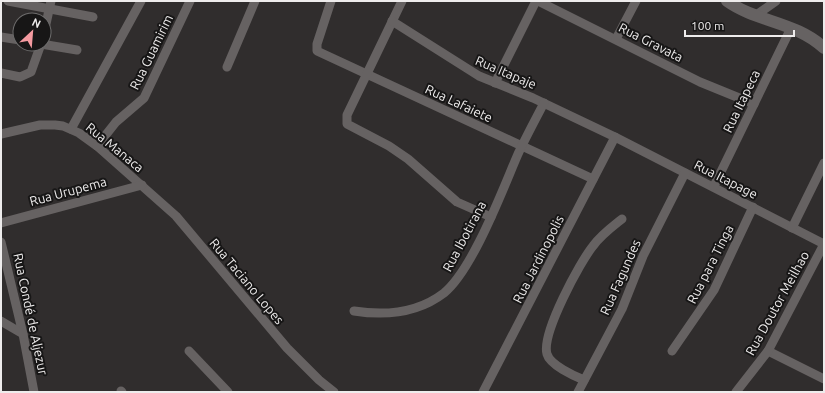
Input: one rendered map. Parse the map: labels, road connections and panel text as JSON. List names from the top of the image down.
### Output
{
  "streets": {
    "street": [
      "Rua Gravata",
      "Rua Guamirim",
      "Rua Itapaje",
      "Rua Itapeca",
      "Rua Lafaiete",
      "Rua Manaca",
      "Rua Itapage",
      "Rua Urupema",
      "Rua Ibotirana",
      "Rua Jardinopolis",
      "Rua para Tinga",
      "Rua Fagundes",
      "Rua Taciano Lopes",
      "Rua Doutor Meilhao",
      "Rua Condé de Aljezur"
    ]
  },
  "crossings": [
    ["Rua Gravata", "Rua Itapeca"],
    ["Rua Guamirim", "Rua Manaca"],
    ["Rua Itapaje", "Rua Itapage"],
    ["Rua Itapaje", "Rua Ibotirana"],
    ["Rua Itapaje", "Rua Jardinopolis"],
    ["Rua Itapeca", "Rua Itapage"],
    ["Rua Lafaiete", "Rua Ibotirana"],
    ["Rua Lafaiete", "Rua Jardinopolis"],
    ["Rua Manaca", "Rua Urupema"],
    ["Rua Manaca", "Rua Taciano Lopes"],
    ["Rua Itapage", "Rua Jardinopolis"],
    ["Rua Itapage", "Rua para Tinga"],
    ["Rua Itapage", "Rua Fagundes"],
    ["Rua Itapage", "Rua Doutor Meilhao"],
    ["Rua Urupema", "Rua Taciano Lopes"]
  ],
  "scale_bar": "100 m",
  "north": "top right"
}
